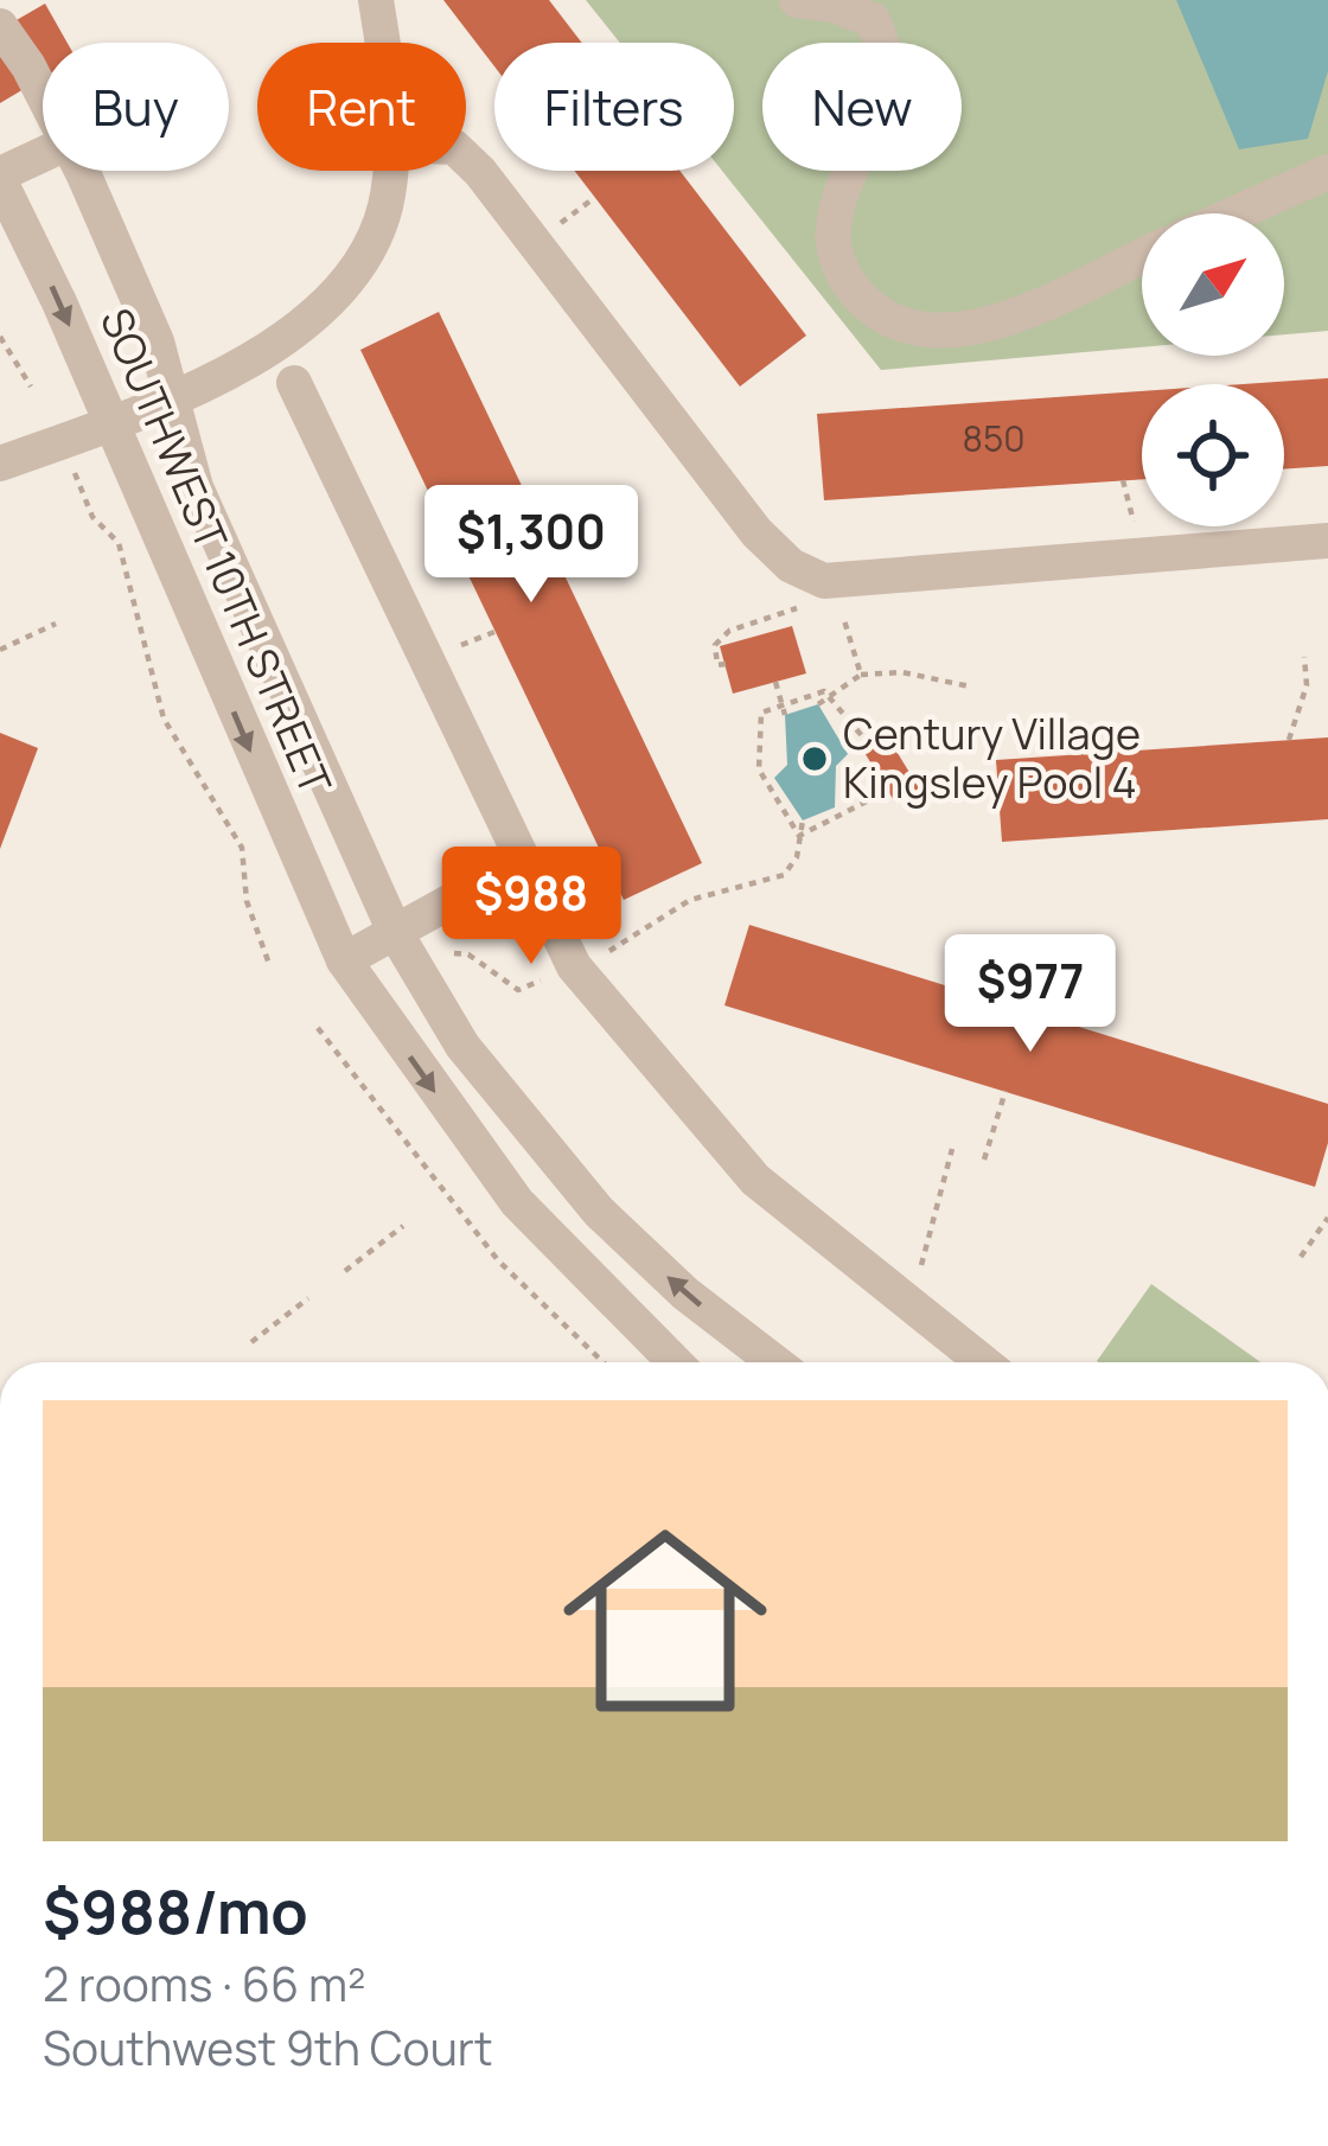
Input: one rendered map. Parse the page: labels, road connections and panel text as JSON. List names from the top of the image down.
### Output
{
  "streets": {
    "street": ["SOUTHWEST 10TH STREET"]
  },
  "places": ["Century Village Kingsley Pool 4"],
  "house_numbers": ["850"],
  "north": "top right",
  "page": {
    "chip": [
      "Buy",
      "Rent",
      "Filters",
      "New"
    ],
    "price": ["$1,300", "$988", "$977"],
    "list": [
      {
        "name": "$988/mo",
        "note": "2 rooms · 66 m² · Southwest 9th Court"
      }
    ]
  }
}
